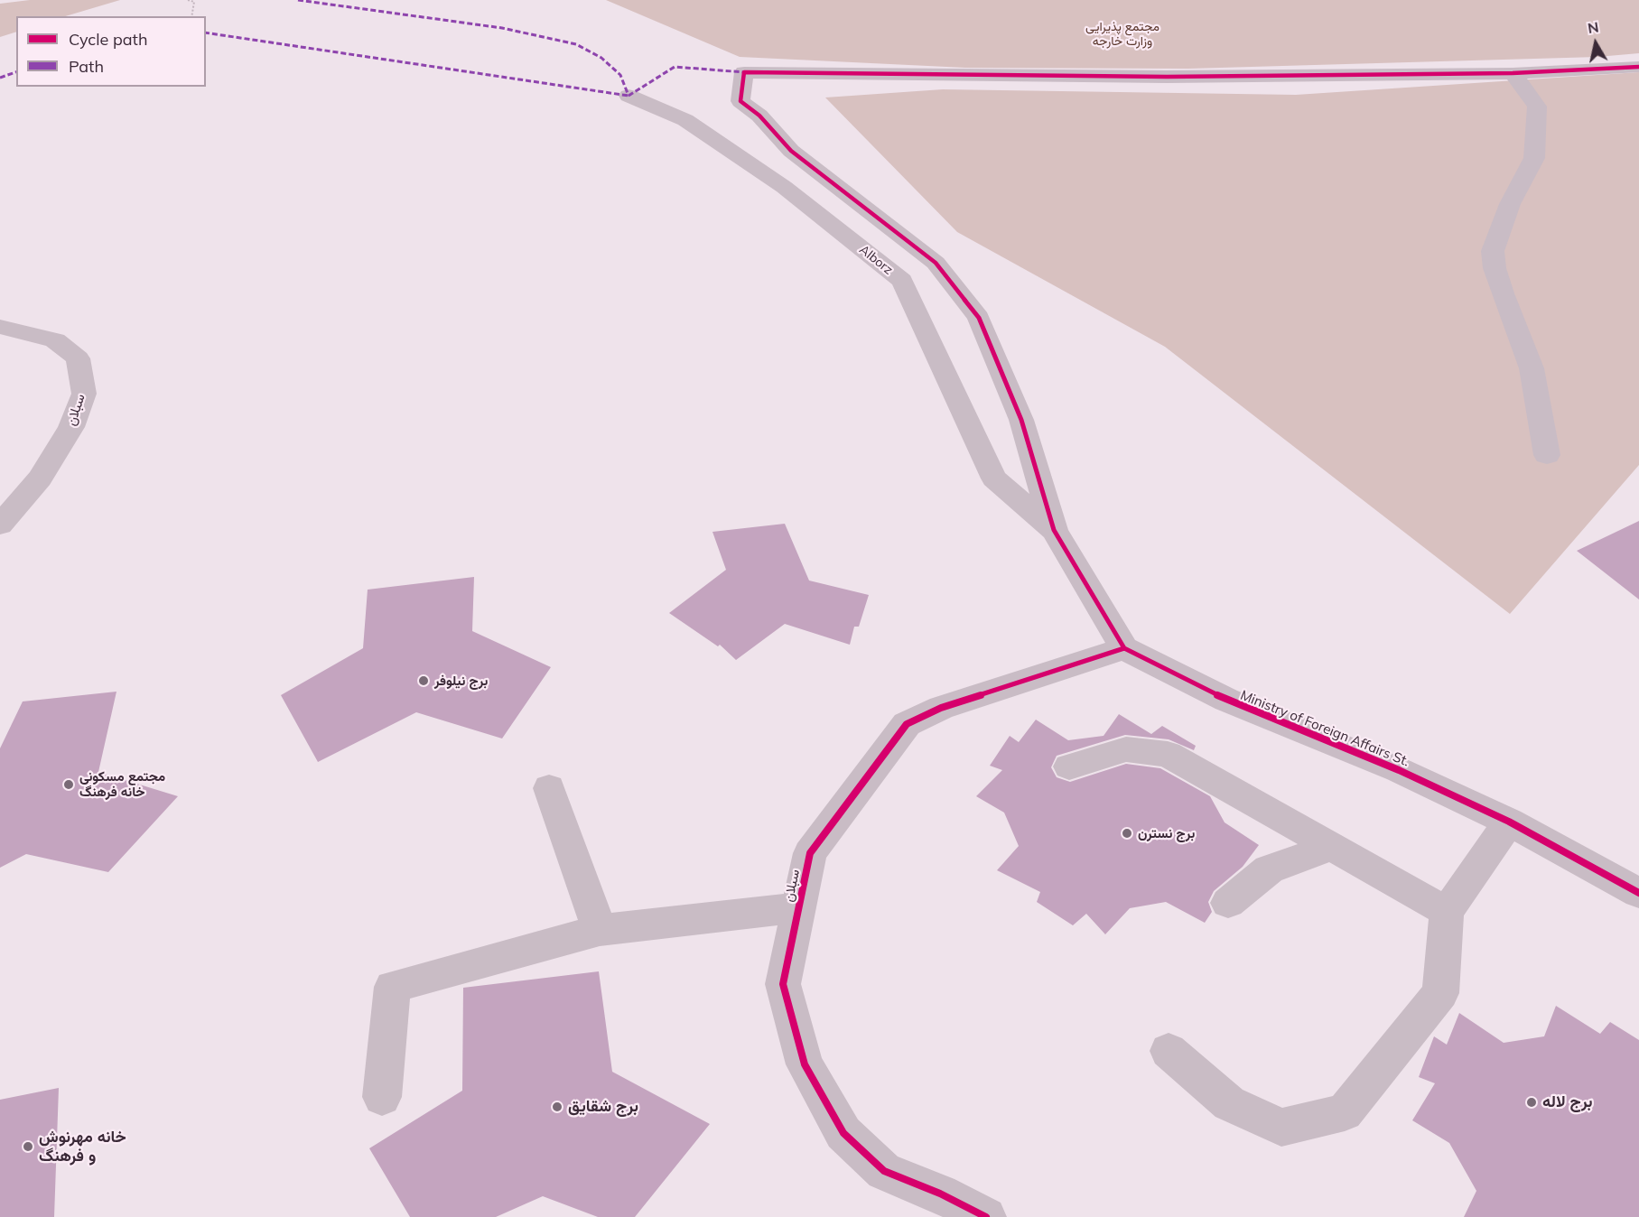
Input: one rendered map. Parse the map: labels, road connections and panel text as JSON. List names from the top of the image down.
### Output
{
  "streets": {
    "street": ["Alborz", "سبلان", "Ministry of Foreign Affairs St."]
  },
  "crossings": [
    ["سبلان", "Ministry of Foreign Affairs St."]
  ],
  "parks": ["مجتمع پذیرایی وزارت خارجه"],
  "places": [
    "برج نیلوفر",
    "مجتمع مسکونی خانه فرهنگ",
    "برج نسترن",
    "برج لاله",
    "برج شقایق",
    "خانه مهرنوش و فرهنگ"
  ],
  "legend": ["Cycle path", "Path"],
  "north": "top"
}
